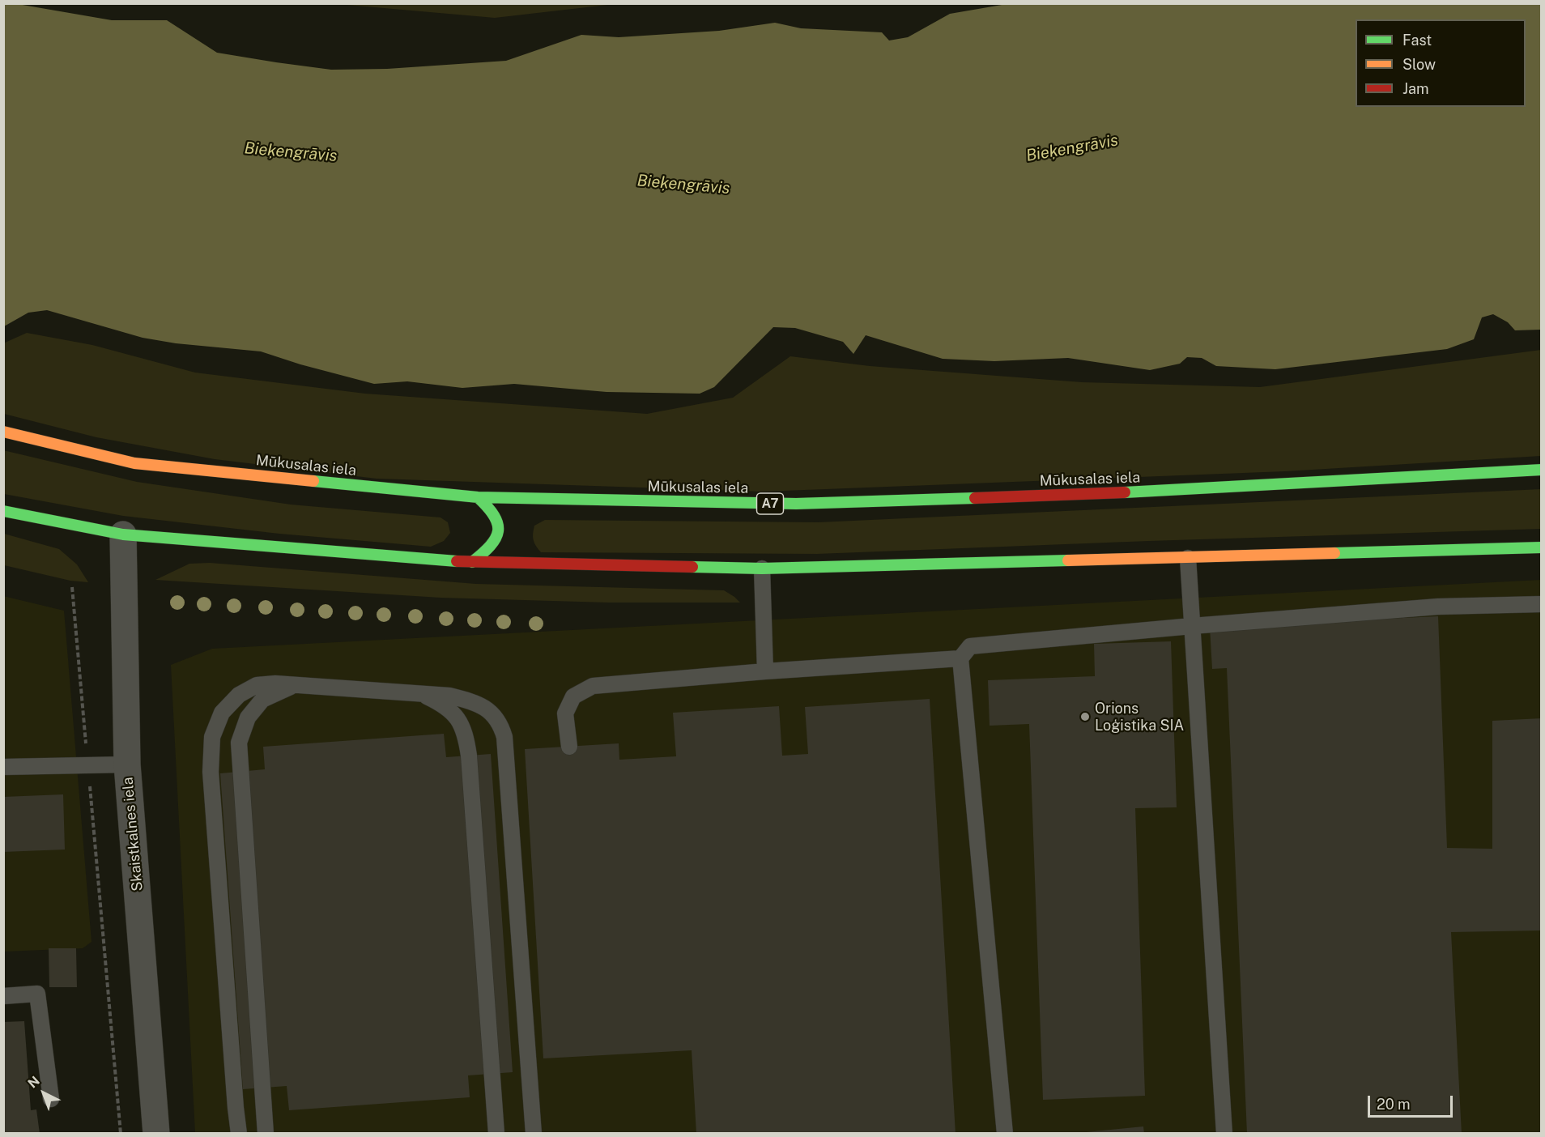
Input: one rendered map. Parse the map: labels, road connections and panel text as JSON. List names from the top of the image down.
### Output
{
  "streets": {
    "highway": ["Mūkusalas iela", "A7"],
    "street": ["Skaistkalnes iela"]
  },
  "water": ["Bieķengrāvis"],
  "places": ["Orions Loģistika SIA"],
  "legend": ["Fast", "Slow", "Jam"],
  "scale_bar": "20 m",
  "north": "top left"
}
